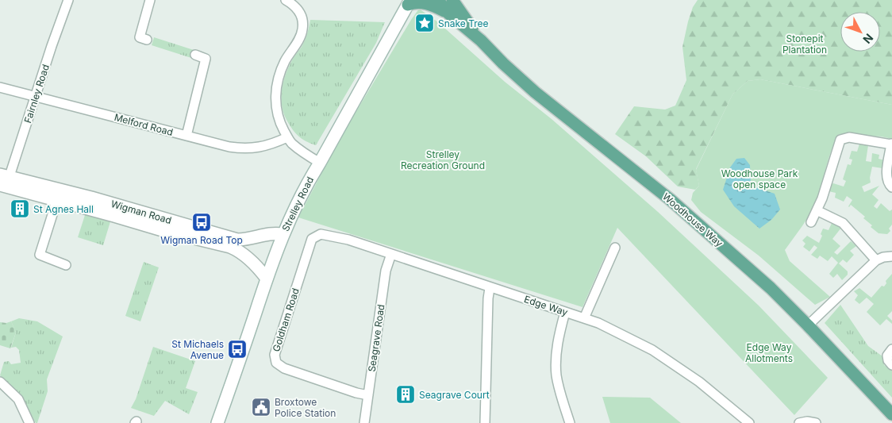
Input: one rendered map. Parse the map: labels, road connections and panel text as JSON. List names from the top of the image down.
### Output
{
  "streets": {
    "main road": ["Woodhouse Way"],
    "street": [
      "Fairnley Road",
      "Melford Road",
      "Strelley Road",
      "Wigman Road",
      "Edge Way",
      "Goldham Road",
      "Seagrave Road"
    ]
  },
  "crossings": [
    ["Fairnley Road", "Melford Road"],
    ["Fairnley Road", "Wigman Road"],
    ["Strelley Road", "Wigman Road"],
    ["Edge Way", "Goldham Road"],
    ["Edge Way", "Seagrave Road"],
    ["Goldham Road", "Seagrave Road"]
  ],
  "parks": [
    "Stonepit Plantation",
    "Strelley Recreation Ground",
    "Woodhouse Park open space",
    "Edge Way Allotments"
  ],
  "places": {
    "place": ["Snake Tree"],
    "building": ["St Agnes Hall", "Seagrave Court"],
    "bus stop": ["Wigman Road Top", "St Michaels Avenue"],
    "public building": ["Broxtowe Police Station"]
  },
  "north": "bottom right"
}
